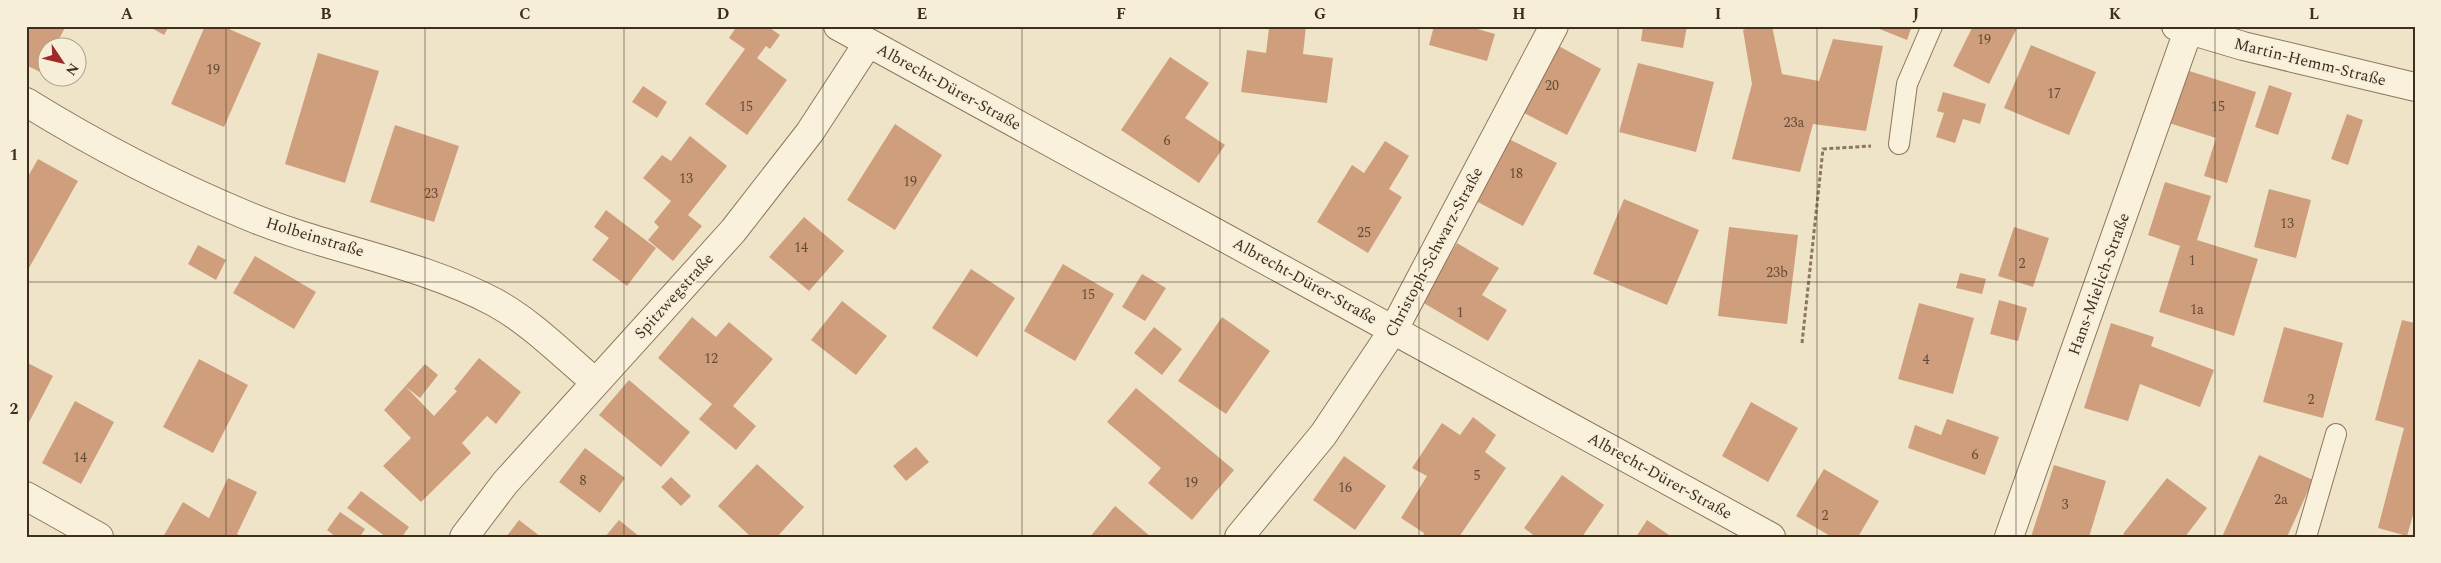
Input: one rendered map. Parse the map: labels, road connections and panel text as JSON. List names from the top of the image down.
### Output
{
  "streets": {
    "street": [
      "Martin-Hemm-Straße",
      "Albrecht-Dürer-Straße",
      "Holbeinstraße",
      "Christoph-Schwarz-Straße",
      "Hans-Mielich-Straße",
      "Spitzwegstraße"
    ]
  },
  "crossings": [
    ["Martin-Hemm-Straße", "Hans-Mielich-Straße"],
    ["Albrecht-Dürer-Straße", "Christoph-Schwarz-Straße"],
    ["Albrecht-Dürer-Straße", "Spitzwegstraße"],
    ["Holbeinstraße", "Spitzwegstraße"]
  ],
  "house_numbers": [
    "19",
    "19",
    "20",
    "17",
    "15",
    "15",
    "23a",
    "6",
    "18",
    "13",
    "19",
    "23",
    "13",
    "25",
    "14",
    "1",
    "2",
    "23b",
    "15",
    "1a",
    "1",
    "12",
    "4",
    "2",
    "6",
    "14",
    "5",
    "8",
    "19",
    "16",
    "2a",
    "3",
    "2"
  ],
  "north": "bottom right",
  "grid": {
    "columns": [
      "A",
      "B",
      "C",
      "D",
      "E",
      "F",
      "G",
      "H",
      "I",
      "J",
      "K",
      "L"
    ],
    "rows": ["1", "2"]
  }
}
